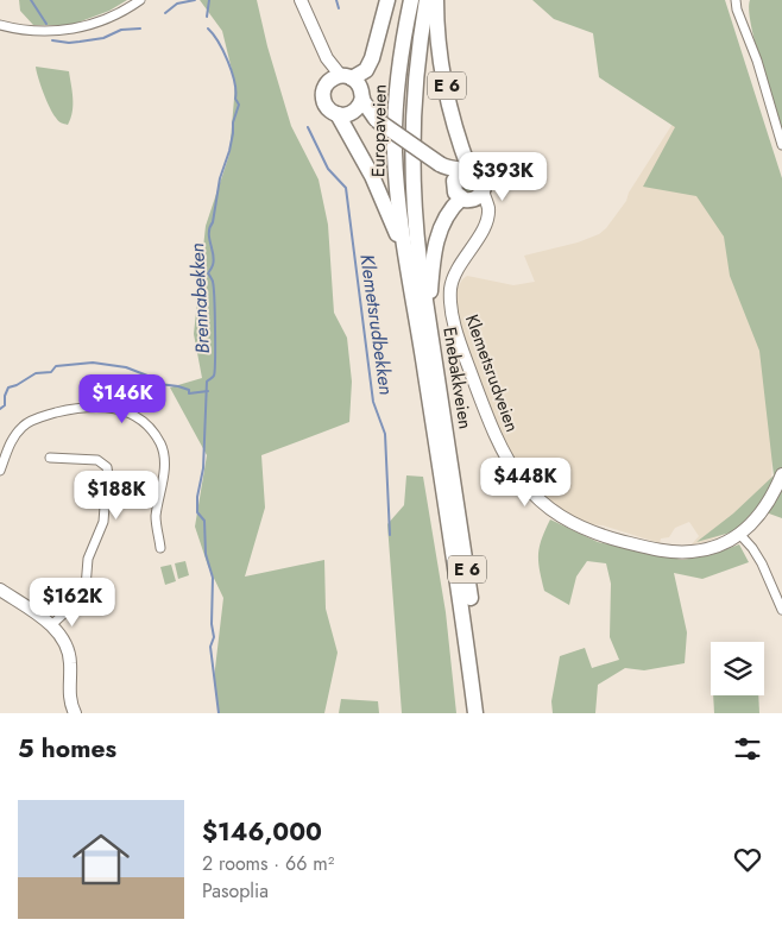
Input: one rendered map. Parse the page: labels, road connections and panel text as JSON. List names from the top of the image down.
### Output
{
  "streets": {
    "highway": ["E 6", "Europaveien", "Enebakkveien"],
    "street": ["Klemetsrudveien"]
  },
  "crossings": [
    ["E 6", "Europaveien"],
    ["E 6", "Klemetsrudveien"],
    ["E 6", "Enebakkveien"],
    ["Europaveien", "Enebakkveien"]
  ],
  "water": ["Brennabekken", "Klemetsrudbekken"],
  "page": {
    "price": [
      "$393K",
      "$146K",
      "$448K",
      "$188K",
      "$162K"
    ],
    "heading": "5 homes",
    "list": [
      {
        "name": "$146,000",
        "note": "2 rooms · 66 m² · Pasoplia"
      }
    ]
  }
}
